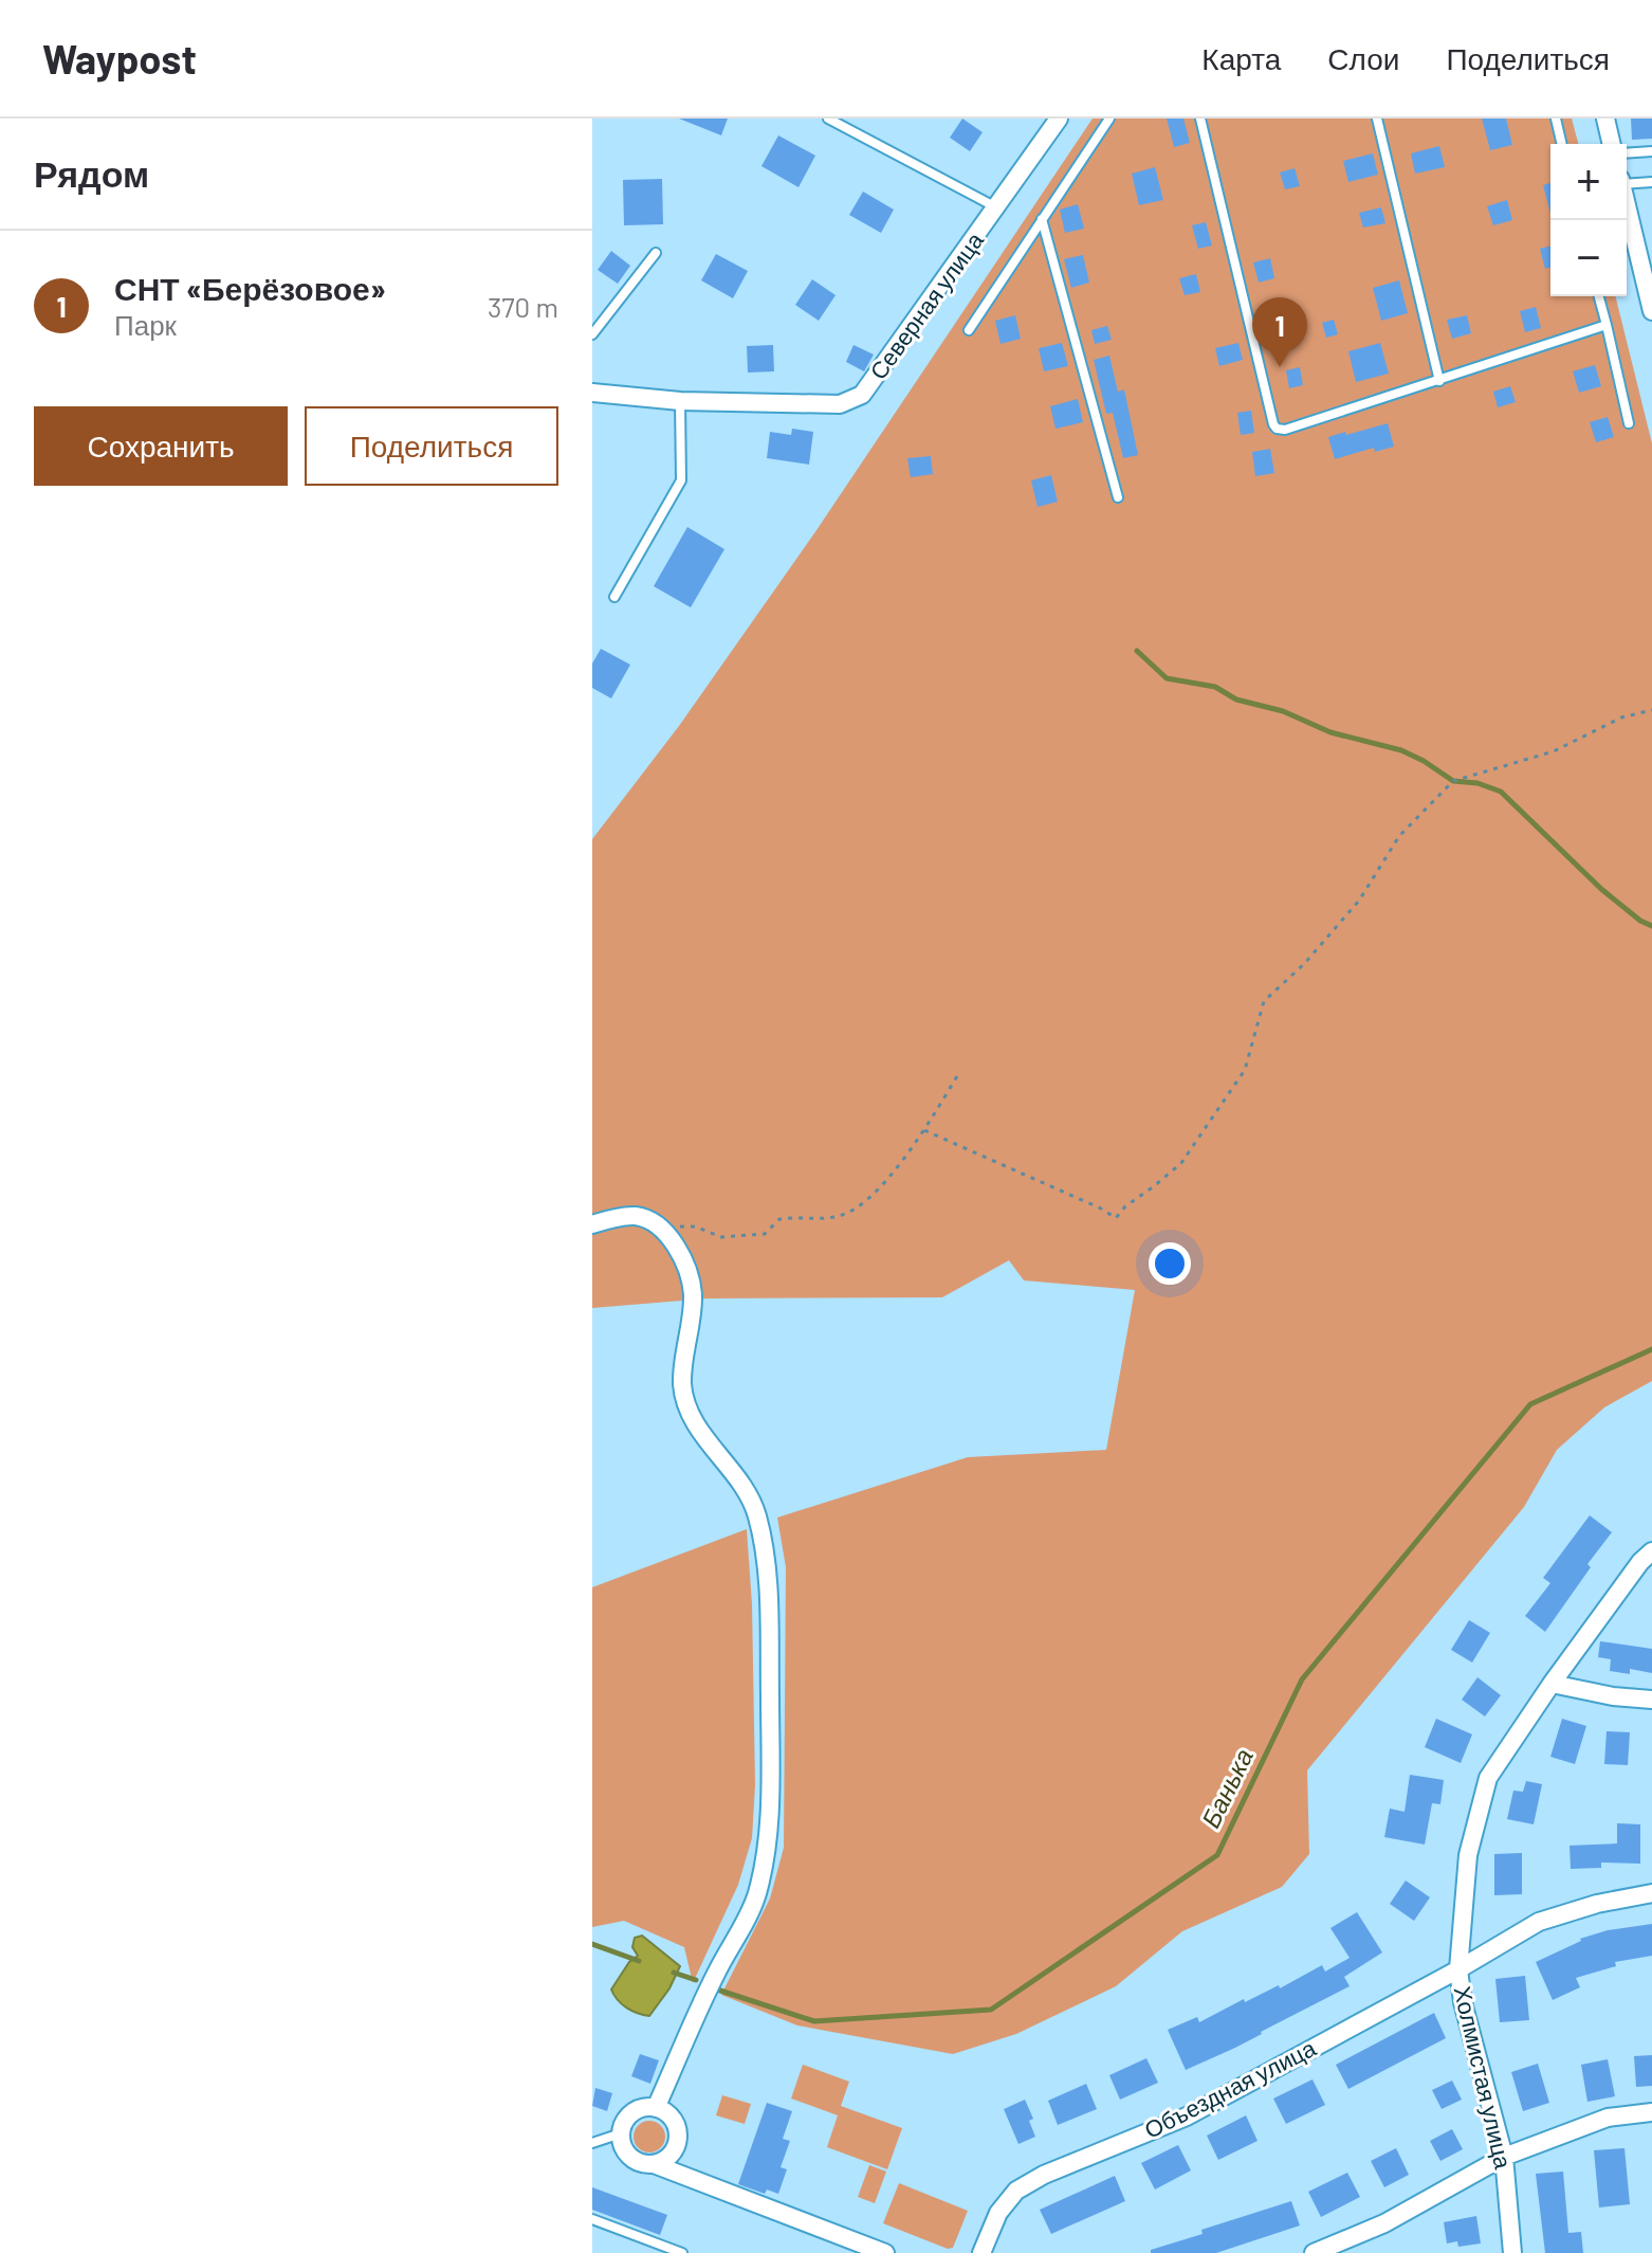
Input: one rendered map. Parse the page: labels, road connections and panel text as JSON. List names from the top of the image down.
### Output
{
  "streets": {
    "street": ["Северная улица", "Холмистая улица", "Объездная улица"]
  },
  "crossings": [
    ["Холмистая улица", "Объездная улица"]
  ],
  "water": ["Банька"],
  "page": {
    "header": "Waypost",
    "nav": ["Карта", "Слои", "Поделиться"],
    "heading": "Рядом",
    "map_buttons": ["+", "−"],
    "list": [
      {
        "mark": "1",
        "name": "СНТ «Берёзовое»",
        "note": "Парк",
        "value": "370 m"
      }
    ],
    "pins": "1",
    "buttons": ["Сохранить", "Поделиться"]
  }
}
